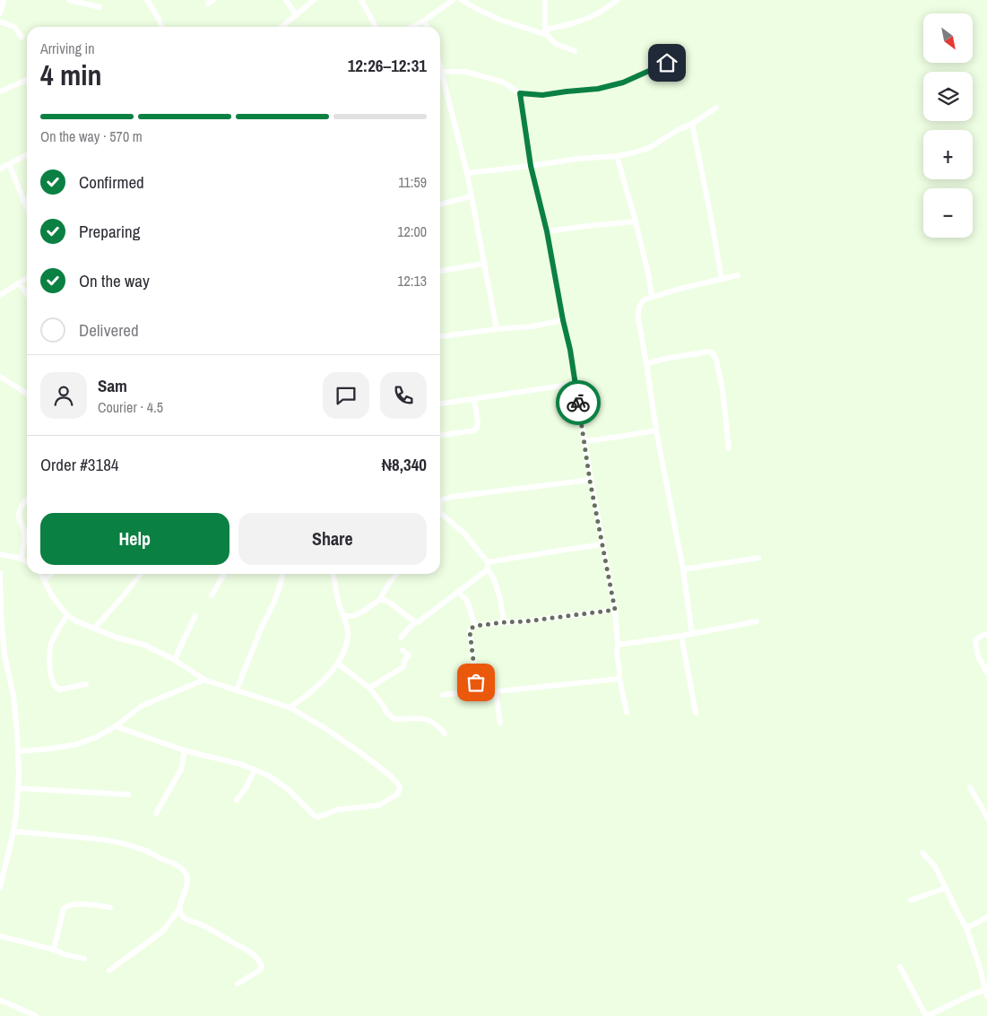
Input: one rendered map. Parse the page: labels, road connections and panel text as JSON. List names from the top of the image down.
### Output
{
  "north": "bottom right",
  "page": {
    "map_buttons": ["+", "−"],
    "heading": ["4 min", "Arriving in", "12:26–12:31"],
    "panel": [
      "Sam",
      "Courier · 4.5",
      "Order #3184",
      "₦8,340"
    ],
    "bar": "On the way · 570 m",
    "list": [
      ["Confirmed", "11:59"],
      ["Preparing", "12:00"],
      ["On the way", "12:13"],
      "Delivered"
    ],
    "buttons": ["Help", "Share"]
  }
}
